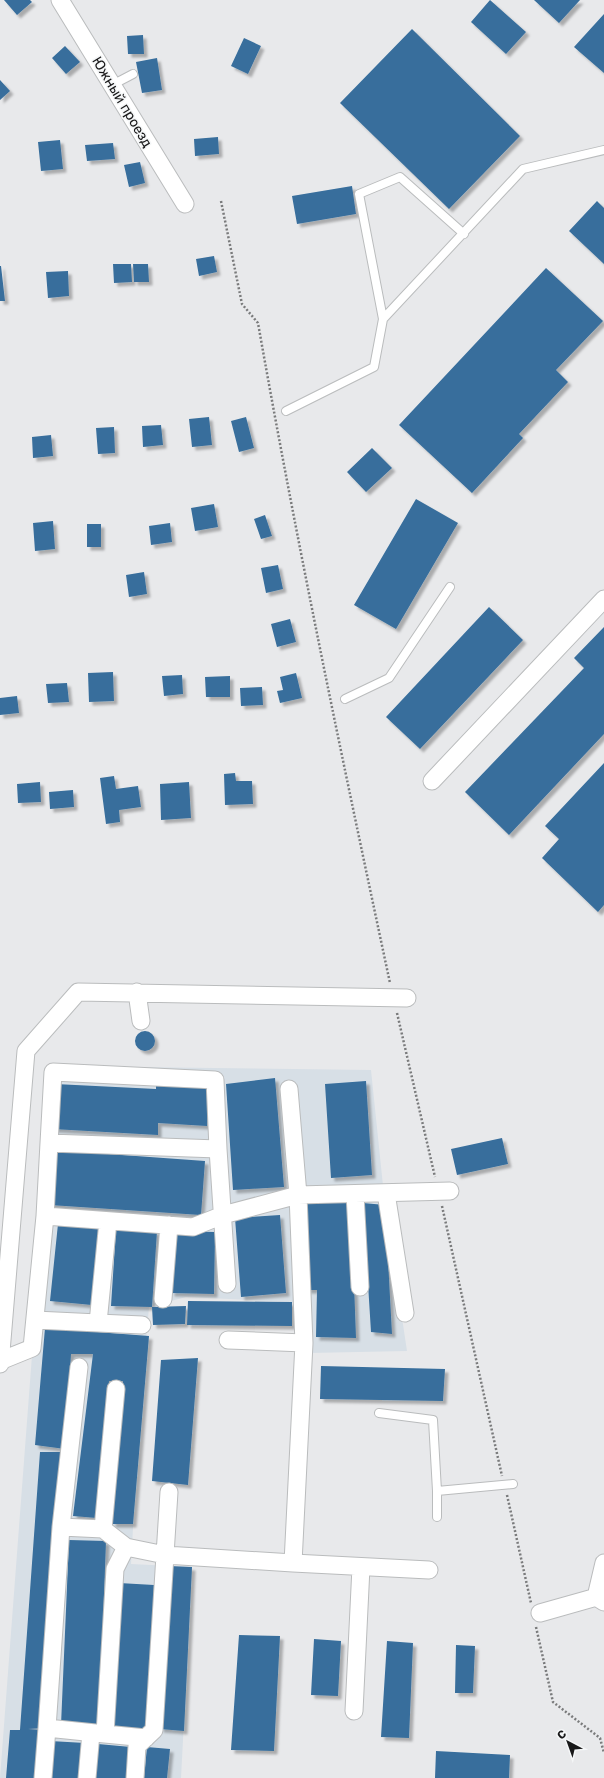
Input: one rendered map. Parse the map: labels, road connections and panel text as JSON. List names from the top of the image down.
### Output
{
  "streets": {
    "street": ["Южный проезд"]
  },
  "north": "top left"
}
